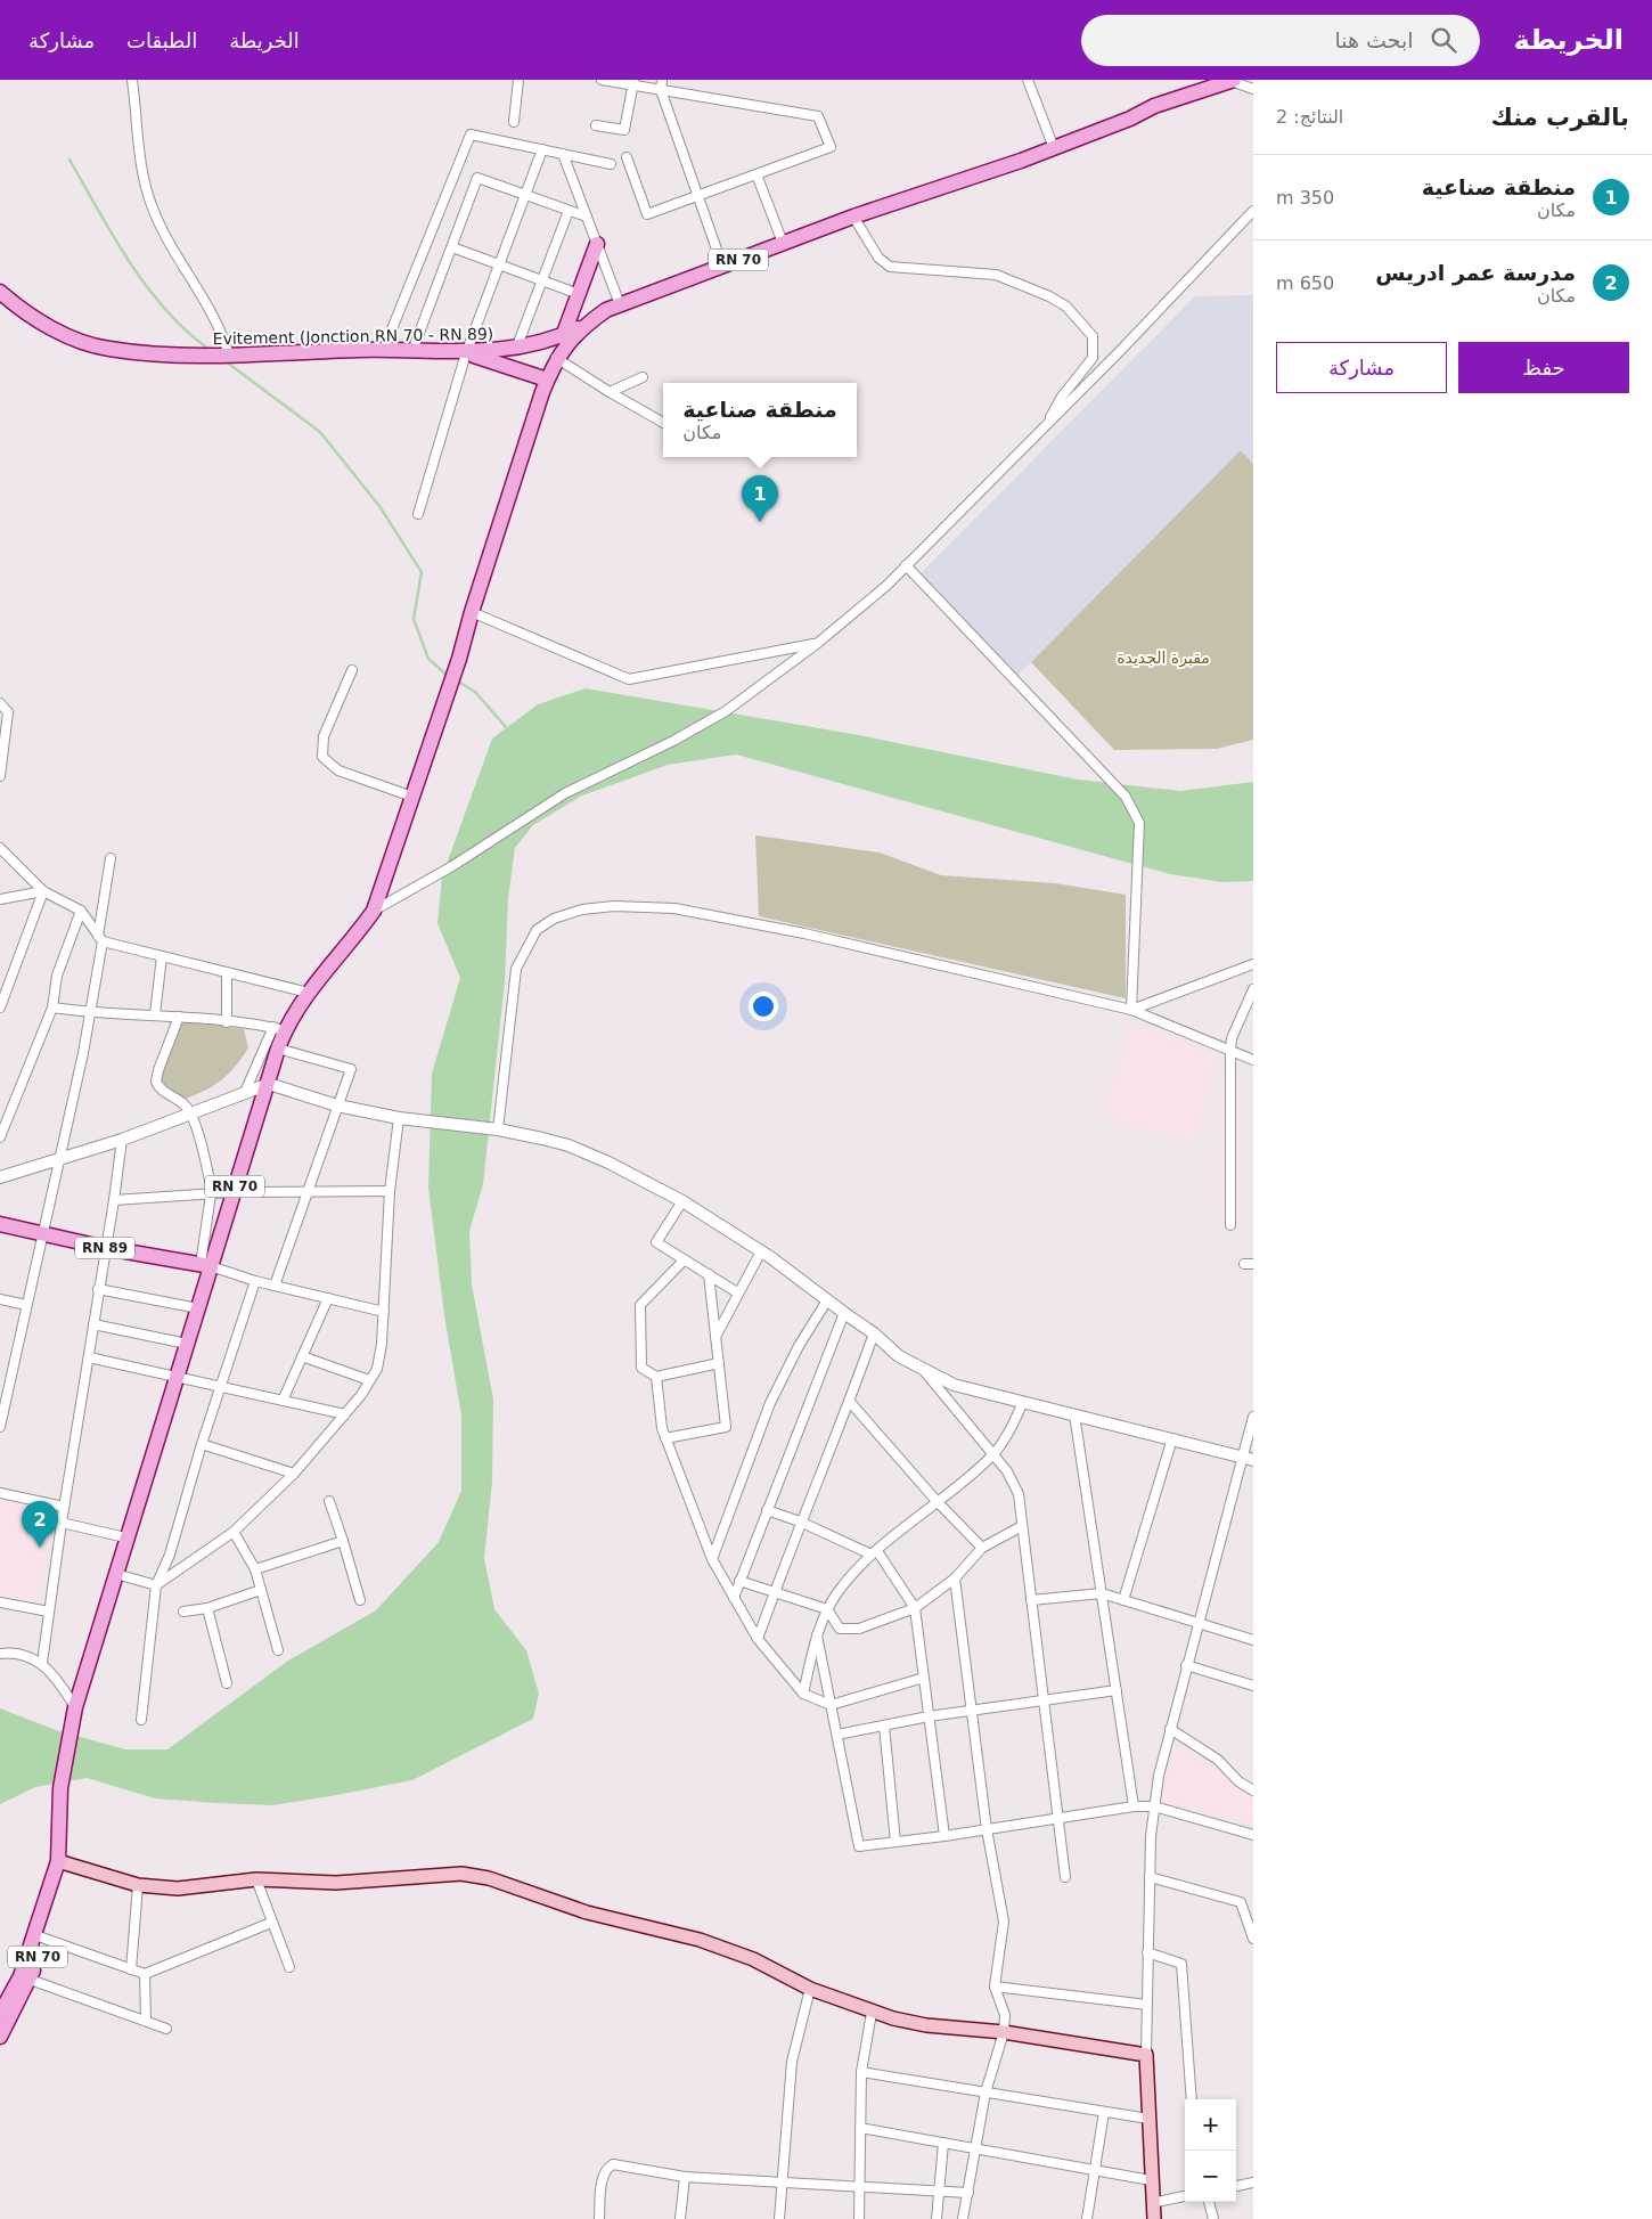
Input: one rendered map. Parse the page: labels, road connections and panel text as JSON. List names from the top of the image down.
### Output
{
  "streets": {
    "main road": ["RN 70", "Evitement (Jonction RN 70 - RN 89)", "RN 89"]
  },
  "crossings": [
    ["RN 70", "Evitement (Jonction RN 70 - RN 89)"],
    ["RN 70", "RN 89"]
  ],
  "parks": ["مقبرة الجديدة"],
  "page": {
    "header": "الخريطة",
    "search": "ابحث هنا",
    "nav": ["الخريطة", "الطبقات", "مشاركة"],
    "heading": ["بالقرب منك", "النتائج: 2"],
    "list": [
      {
        "mark": "1",
        "name": "منطقة صناعية",
        "note": "مكان",
        "value": "350 m"
      },
      {
        "mark": "2",
        "name": "مدرسة عمر ادريس",
        "note": "مكان",
        "value": "650 m"
      }
    ],
    "buttons": ["حفظ", "مشاركة"],
    "popup": ["منطقة صناعية", "مكان"],
    "pins": ["1", "2"],
    "map_buttons": ["+", "−"]
  }
}
